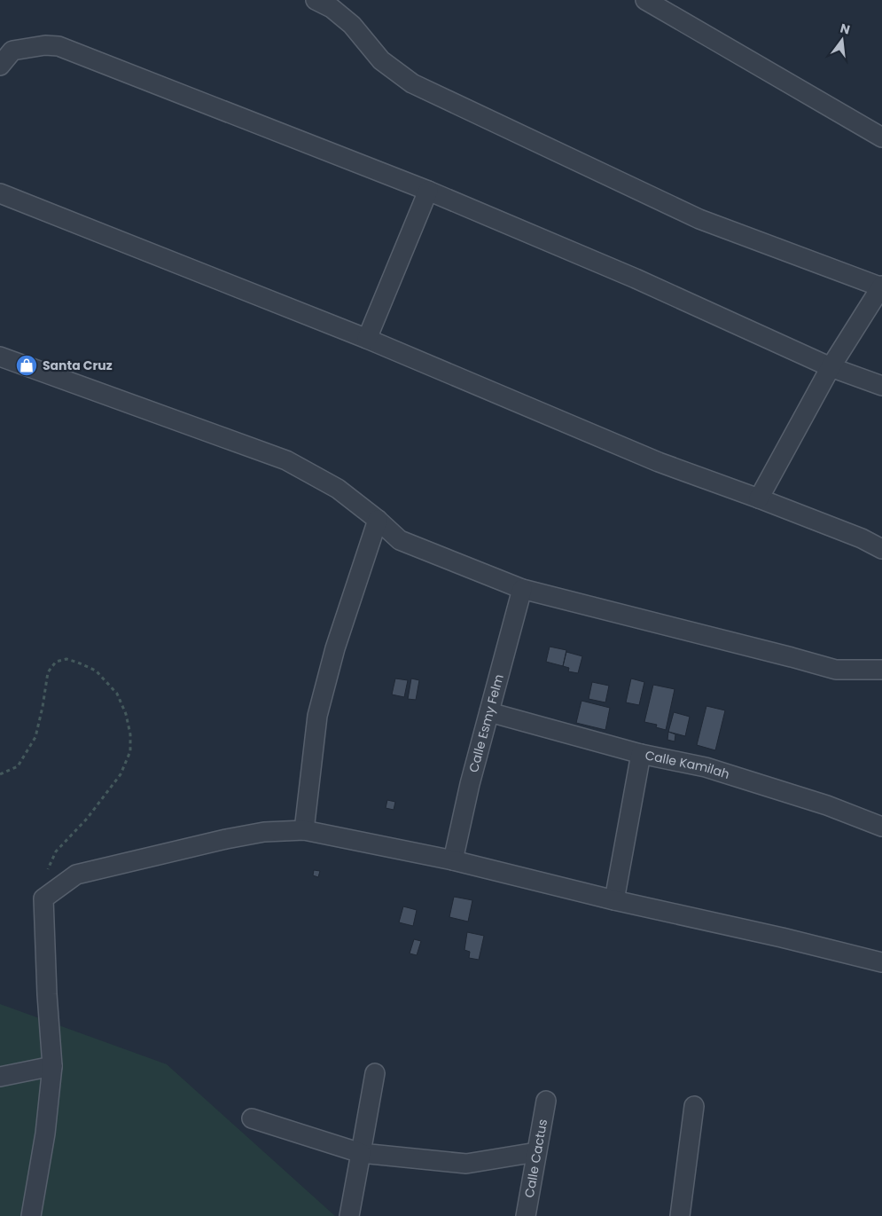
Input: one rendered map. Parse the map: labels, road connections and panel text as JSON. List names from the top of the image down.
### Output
{
  "streets": {
    "street": ["Calle Esmy Felm", "Calle Kamilah", "Calle Cactus"]
  },
  "crossings": [
    ["Calle Esmy Felm", "Calle Kamilah"]
  ],
  "places": {
    "shop": ["Santa Cruz"]
  },
  "north": "top"
}
